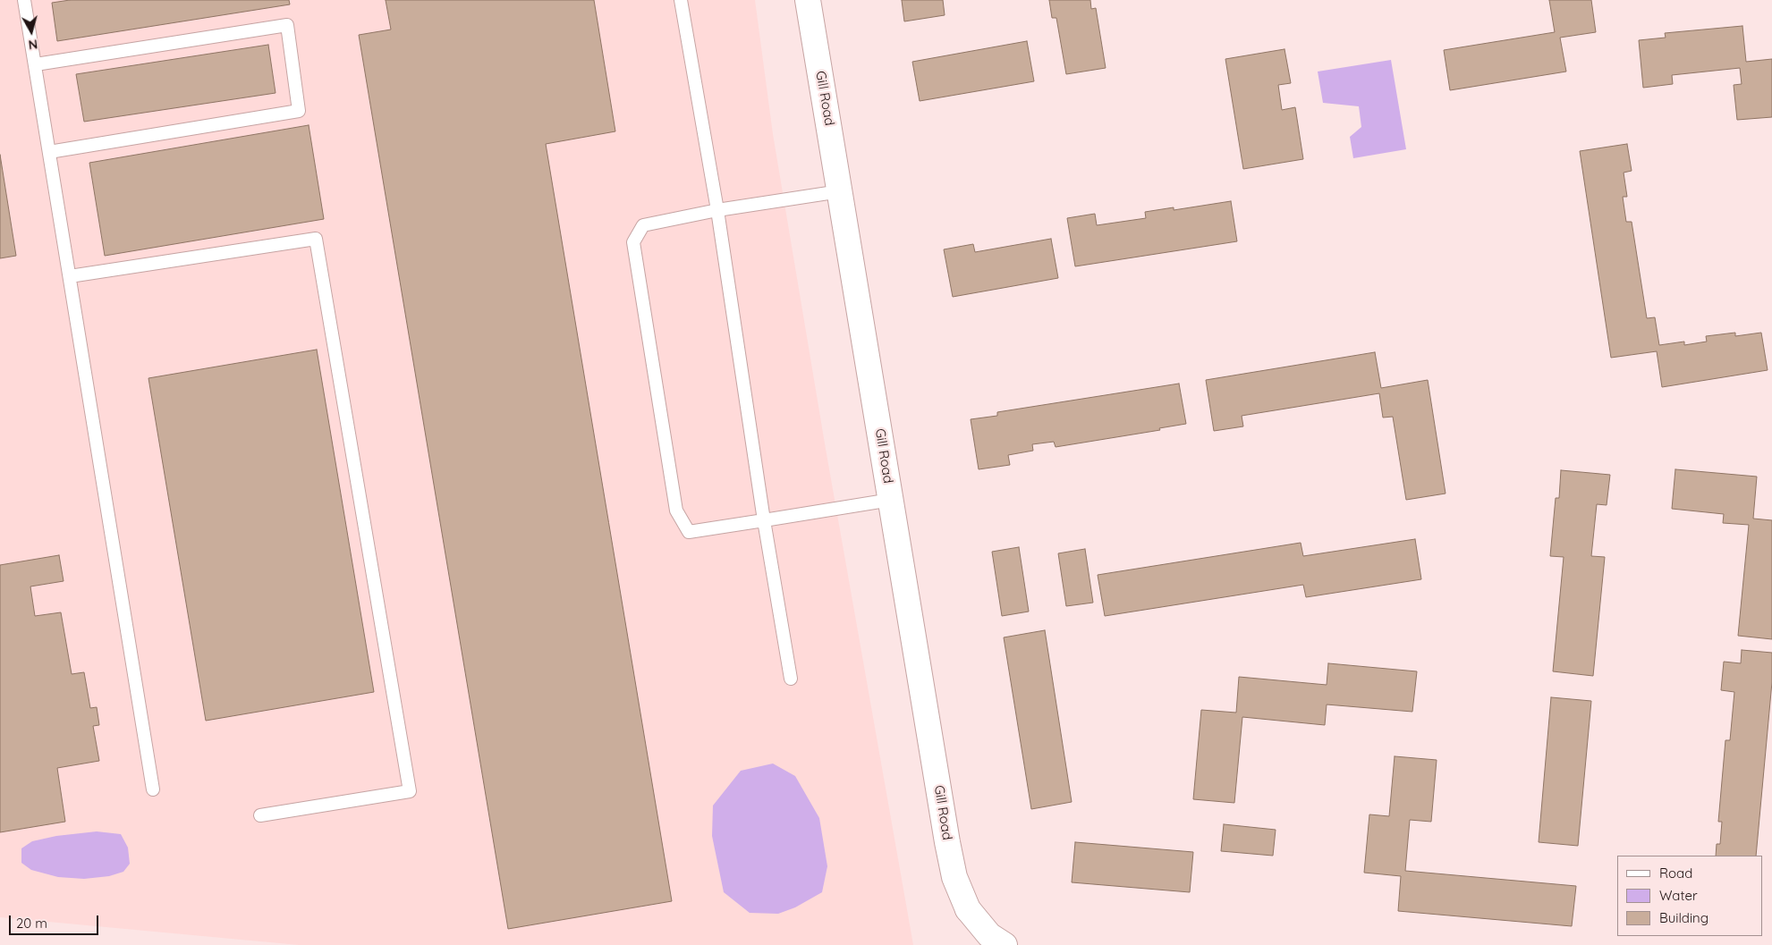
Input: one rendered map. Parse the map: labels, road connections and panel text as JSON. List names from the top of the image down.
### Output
{
  "streets": {
    "street": ["Gill Road"]
  },
  "legend": ["Road", "Water", "Building"],
  "scale_bar": "20 m",
  "north": "bottom"
}
